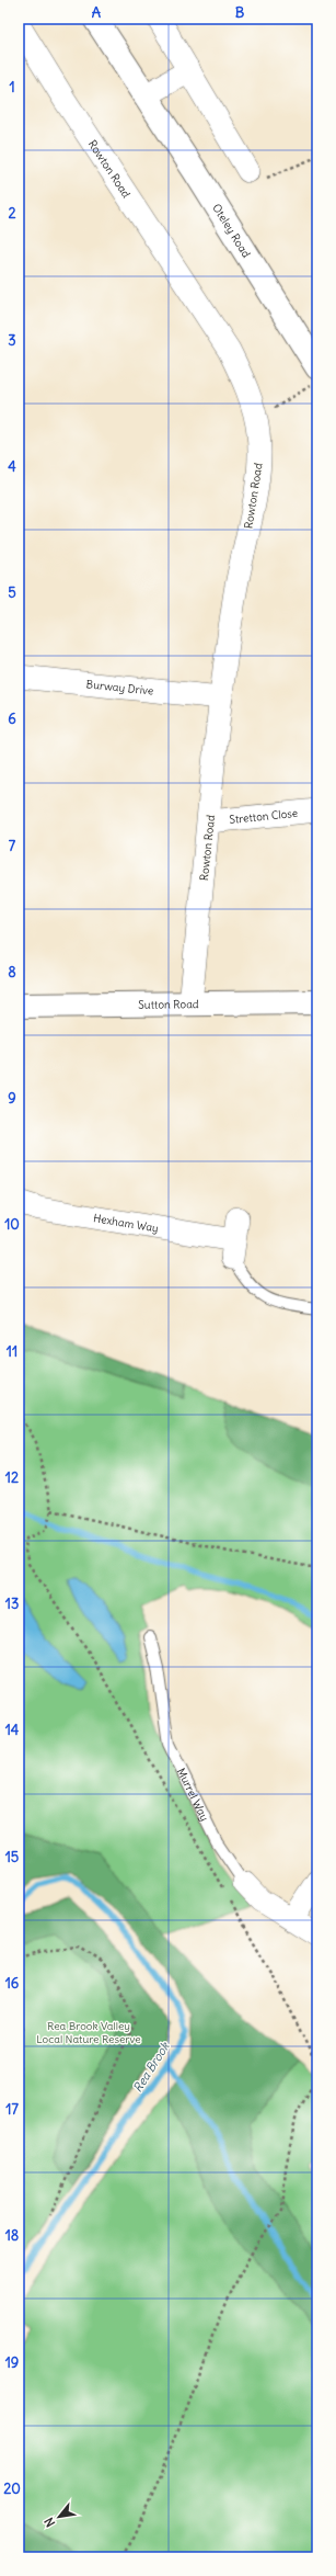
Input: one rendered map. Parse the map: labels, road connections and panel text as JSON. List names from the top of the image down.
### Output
{
  "streets": {
    "main road": ["Oteley Road", "Sutton Road"],
    "street": [
      "Rowton Road",
      "Burway Drive",
      "Stretton Close",
      "Hexham Way",
      "Murrel Way"
    ]
  },
  "crossings": [
    ["Rowton Road", "Burway Drive"],
    ["Rowton Road", "Stretton Close"],
    ["Rowton Road", "Sutton Road"]
  ],
  "water": ["Rea Brook"],
  "parks": ["Rea Brook Valley Local Nature Reserve"],
  "north": "bottom left",
  "grid": {
    "columns": ["A", "B"],
    "rows": [
      "1",
      "2",
      "3",
      "4",
      "5",
      "6",
      "7",
      "8",
      "9",
      "10",
      "11",
      "12",
      "13",
      "14",
      "15",
      "16",
      "17",
      "18",
      "19",
      "20"
    ]
  }
}
